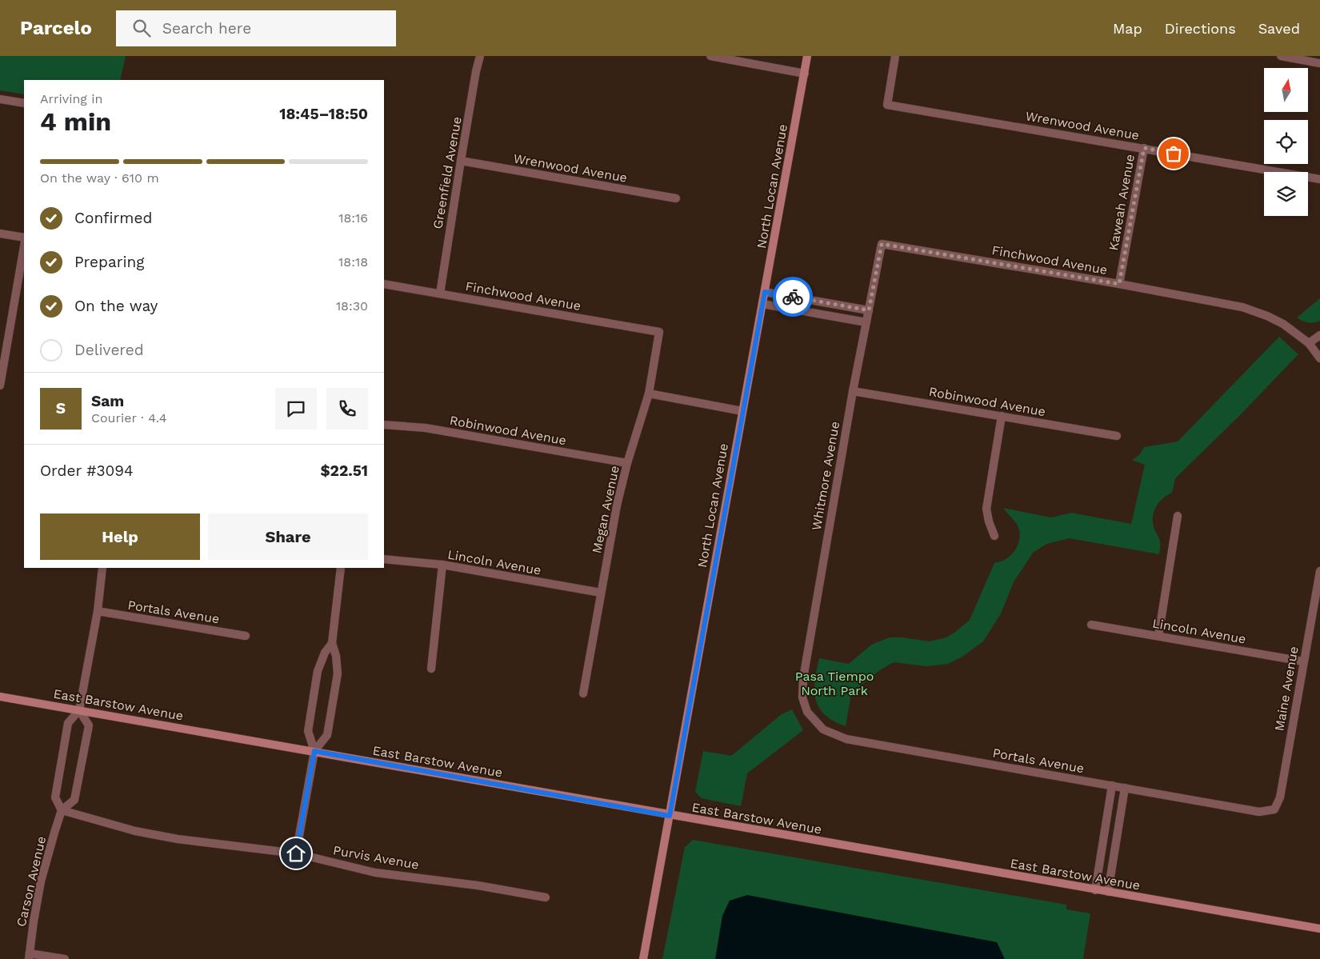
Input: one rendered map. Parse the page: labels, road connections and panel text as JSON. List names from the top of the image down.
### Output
{
  "streets": {
    "street": [
      "Wrenwood Avenue",
      "Greenfield Avenue",
      "North Locan Avenue",
      "Kaweah Avenue",
      "Finchwood Avenue",
      "Robinwood Avenue",
      "Whitmore Avenue",
      "Megan Avenue",
      "Lincoln Avenue",
      "Portals Avenue",
      "Maine Avenue",
      "East Barstow Avenue",
      "Purvis Avenue",
      "Carson Avenue"
    ]
  },
  "crossings": [
    ["Wrenwood Avenue", "Greenfield Avenue"],
    ["Wrenwood Avenue", "Kaweah Avenue"],
    ["Greenfield Avenue", "Finchwood Avenue"],
    ["North Locan Avenue", "East Barstow Avenue"],
    ["Kaweah Avenue", "Finchwood Avenue"],
    ["Finchwood Avenue", "Whitmore Avenue"],
    ["Finchwood Avenue", "Megan Avenue"],
    ["Robinwood Avenue", "Whitmore Avenue"],
    ["Robinwood Avenue", "Megan Avenue"],
    ["Whitmore Avenue", "Portals Avenue"],
    ["Megan Avenue", "Lincoln Avenue"],
    ["Lincoln Avenue", "Maine Avenue"],
    ["Portals Avenue", "Maine Avenue"],
    ["East Barstow Avenue", "Carson Avenue"],
    ["Purvis Avenue", "Carson Avenue"]
  ],
  "parks": ["Pasa Tiempo North Park"],
  "north": "top",
  "page": {
    "header": "Parcelo",
    "search": "Search here",
    "nav": ["Map", "Directions", "Saved"],
    "heading": ["4 min", "Arriving in", "18:45–18:50"],
    "panel": [
      "Sam",
      "Courier · 4.4",
      "Order #3094",
      "$22.51"
    ],
    "bar": "On the way · 610 m",
    "list": [
      ["Confirmed", "18:16"],
      ["Preparing", "18:18"],
      ["On the way", "18:30"],
      "Delivered"
    ],
    "round": "S",
    "buttons": ["Help", "Share"]
  }
}
